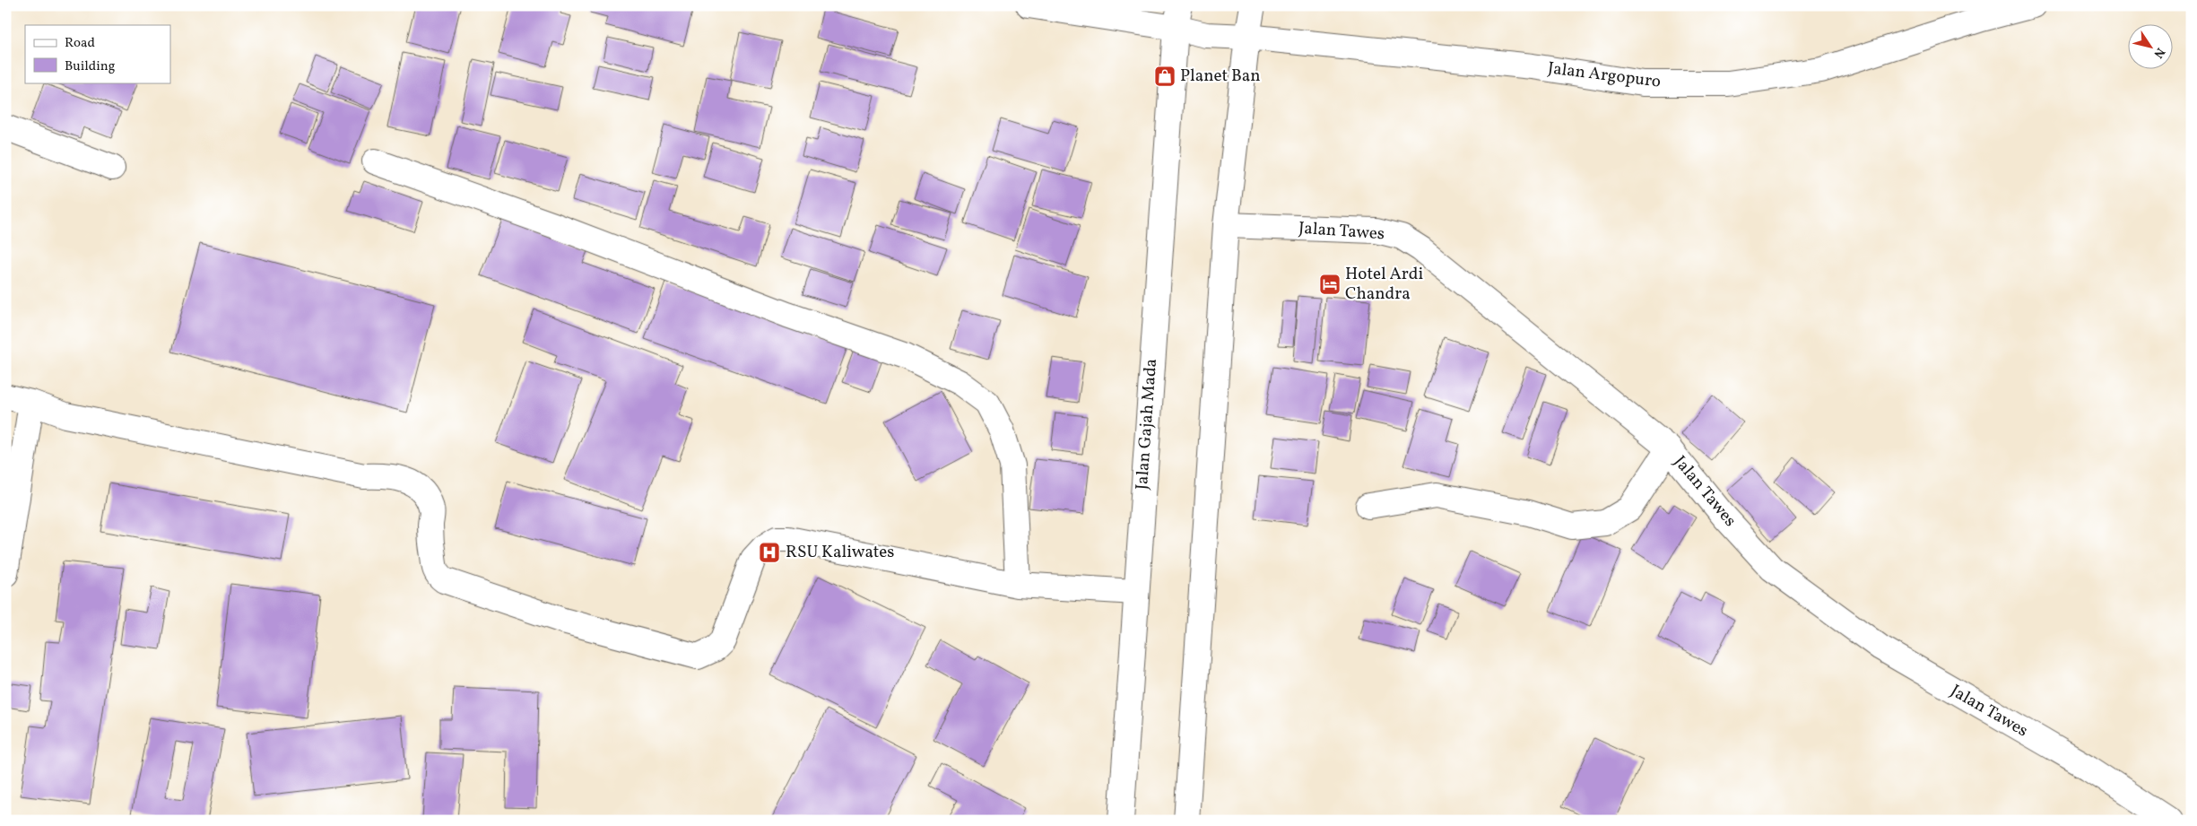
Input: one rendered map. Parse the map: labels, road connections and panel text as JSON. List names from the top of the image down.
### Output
{
  "streets": {
    "main road": ["Jalan Argopuro", "Jalan Tawes", "Jalan Gajah Mada"]
  },
  "places": {
    "shop": ["Planet Ban"],
    "hotel": ["Hotel Ardi Chandra"],
    "hospital": ["RSU Kaliwates"]
  },
  "legend": ["Road", "Building"],
  "north": "bottom right"
}
